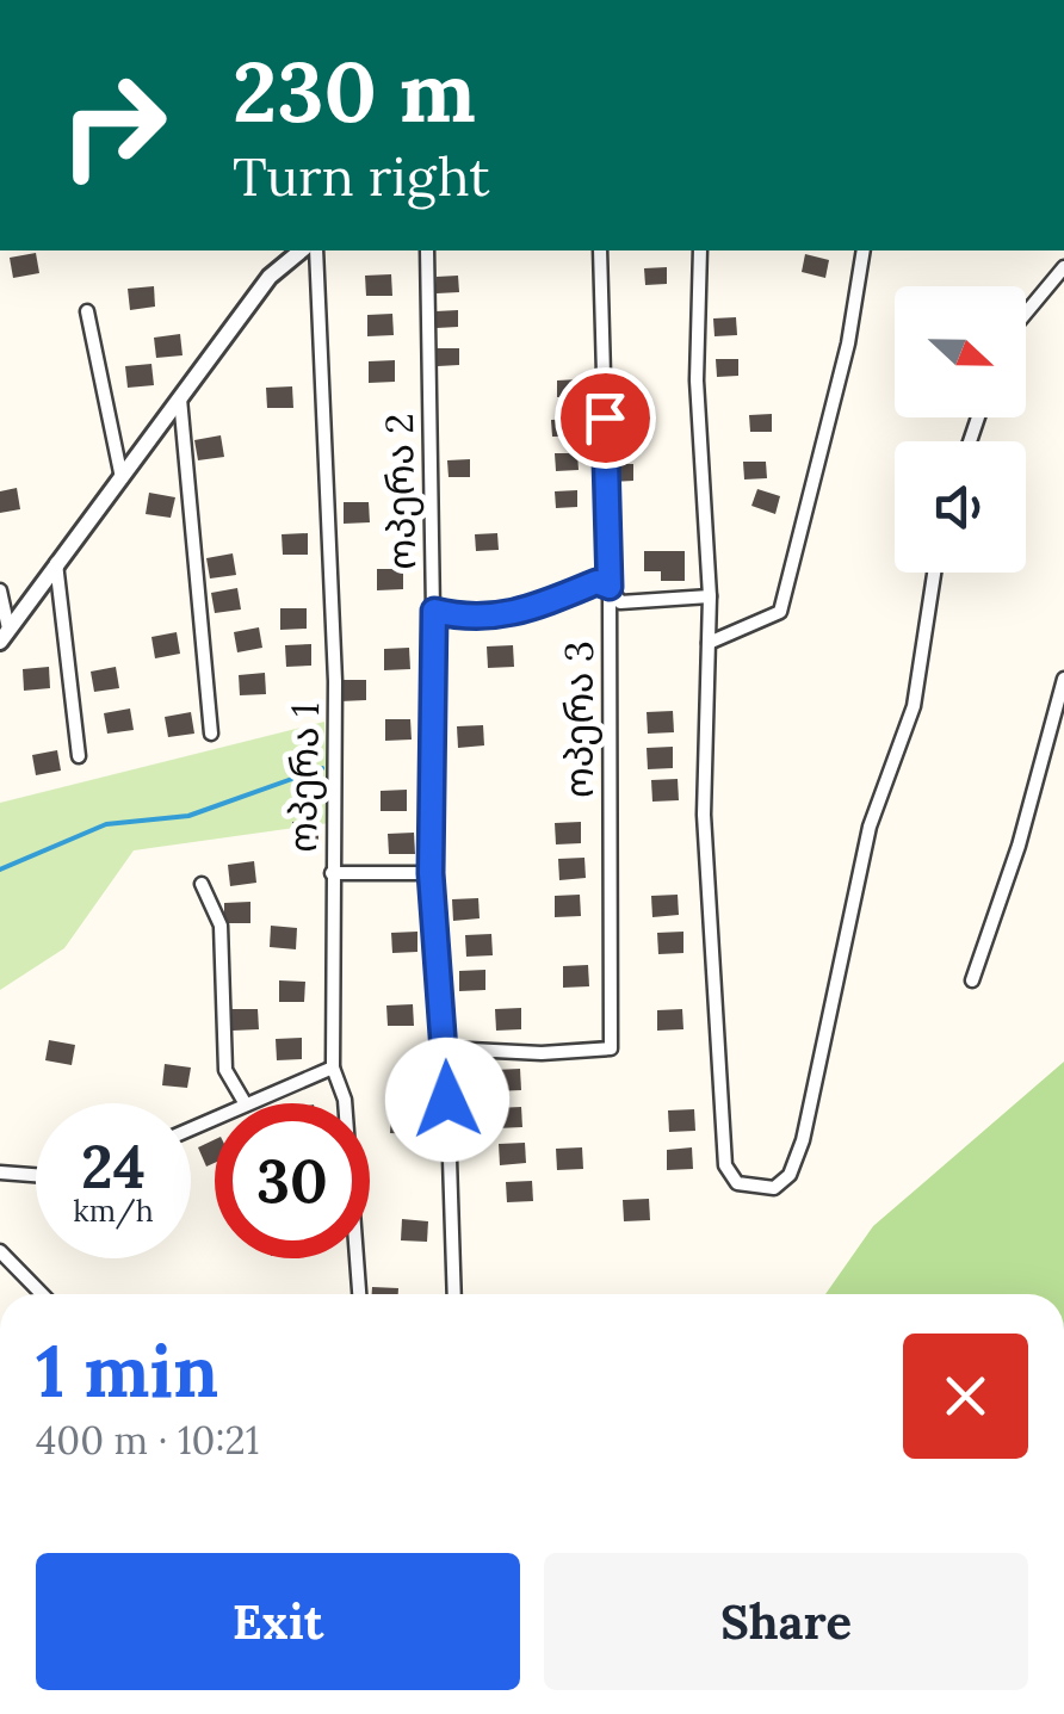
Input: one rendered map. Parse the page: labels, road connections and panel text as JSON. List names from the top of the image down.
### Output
{
  "streets": {
    "street": ["ოპერა 2", "ოპერა 3", "ოპერა 1"]
  },
  "crossings": [
    ["ოპერა 2", "ოპერა 3"]
  ],
  "north": "right",
  "page": {
    "turn": ["230 m", "Turn right"],
    "speed": "24 km/h",
    "limit": "30",
    "heading": ["1 min", "400 m · 10:21"],
    "buttons": ["Exit", "Share"]
  }
}
